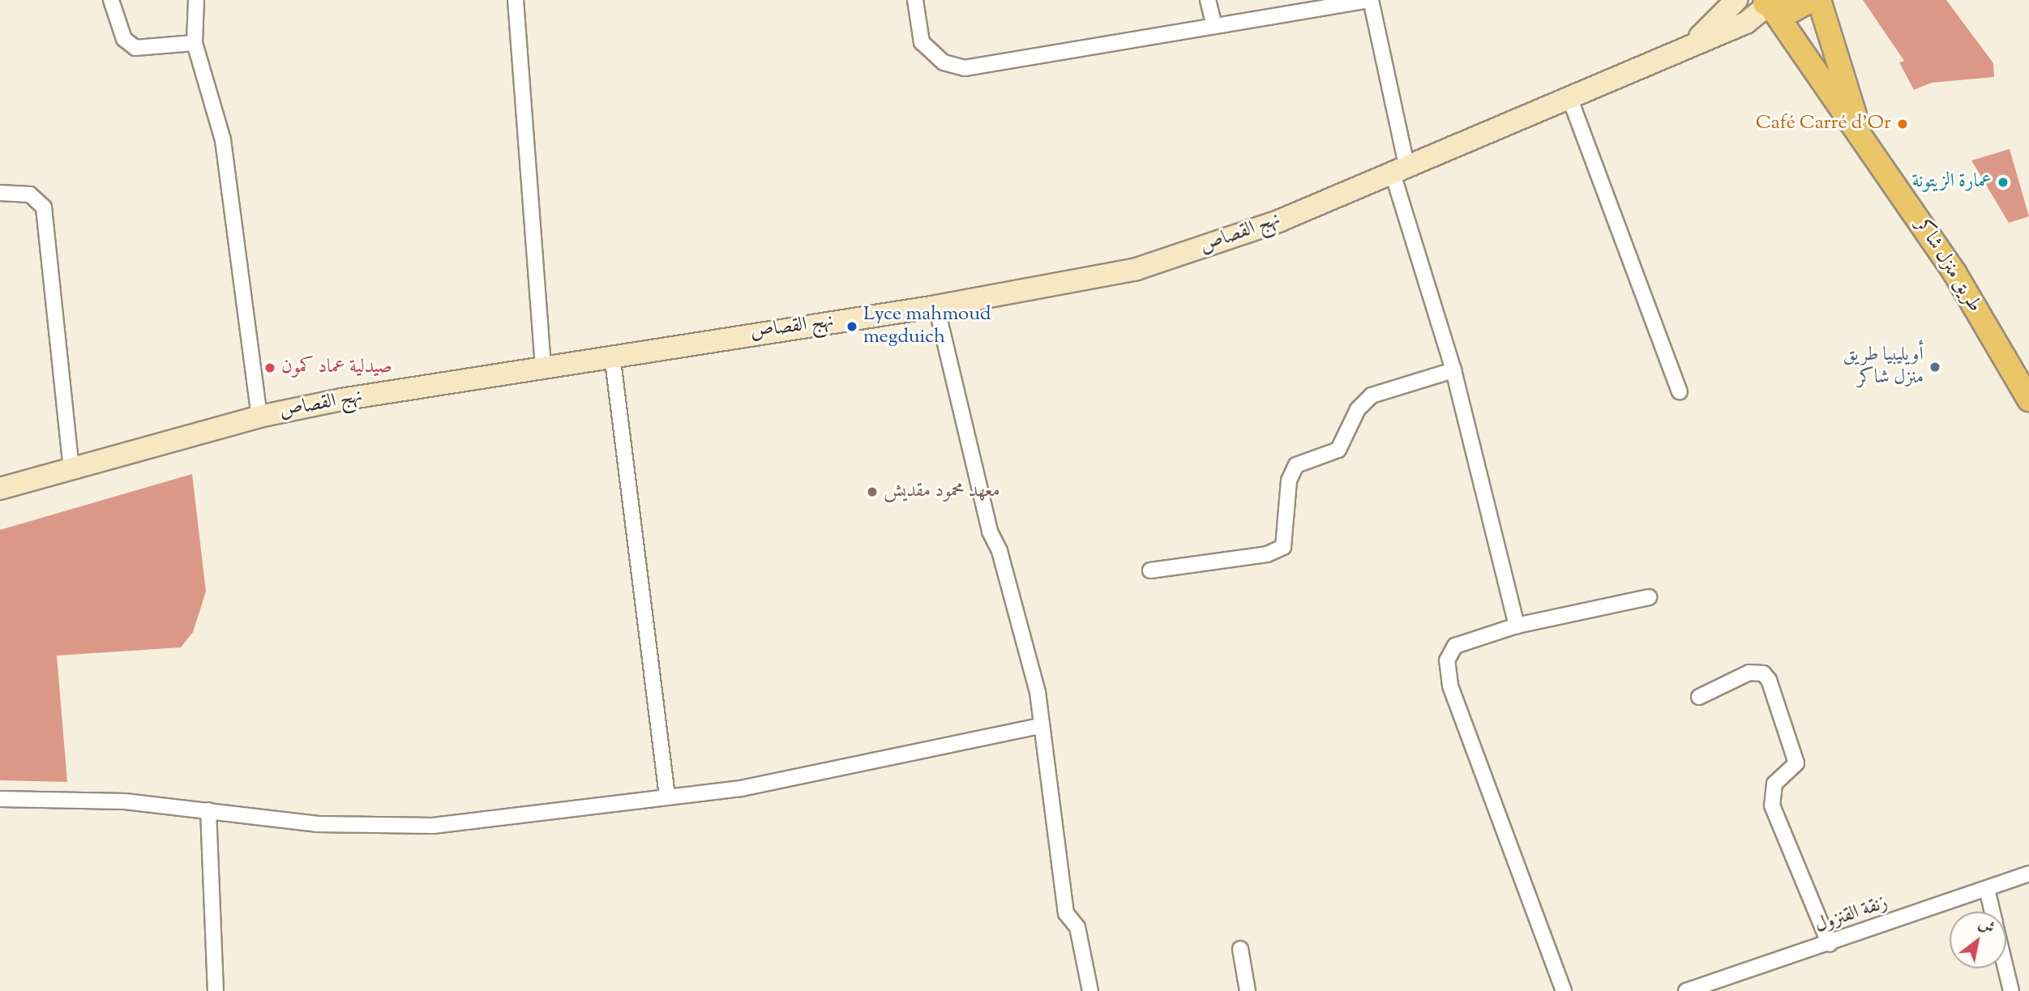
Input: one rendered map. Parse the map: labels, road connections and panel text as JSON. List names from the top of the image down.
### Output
{
  "streets": {
    "main road": ["طريق منزل شاكر"],
    "street": ["نهج القصاص", "زنقة القنزول"]
  },
  "crossings": [
    ["نهج القصاص", "طريق منزل شاكر"]
  ],
  "places": [
    "Café Carré d'Or",
    "عمارة الزيتونة",
    "Lyce mahmoud megduich",
    "أويليبيا طريق منزل شاكر",
    "صيدلية عماد كمون",
    "معهد محمود مقديش"
  ],
  "north": "top right"
}
